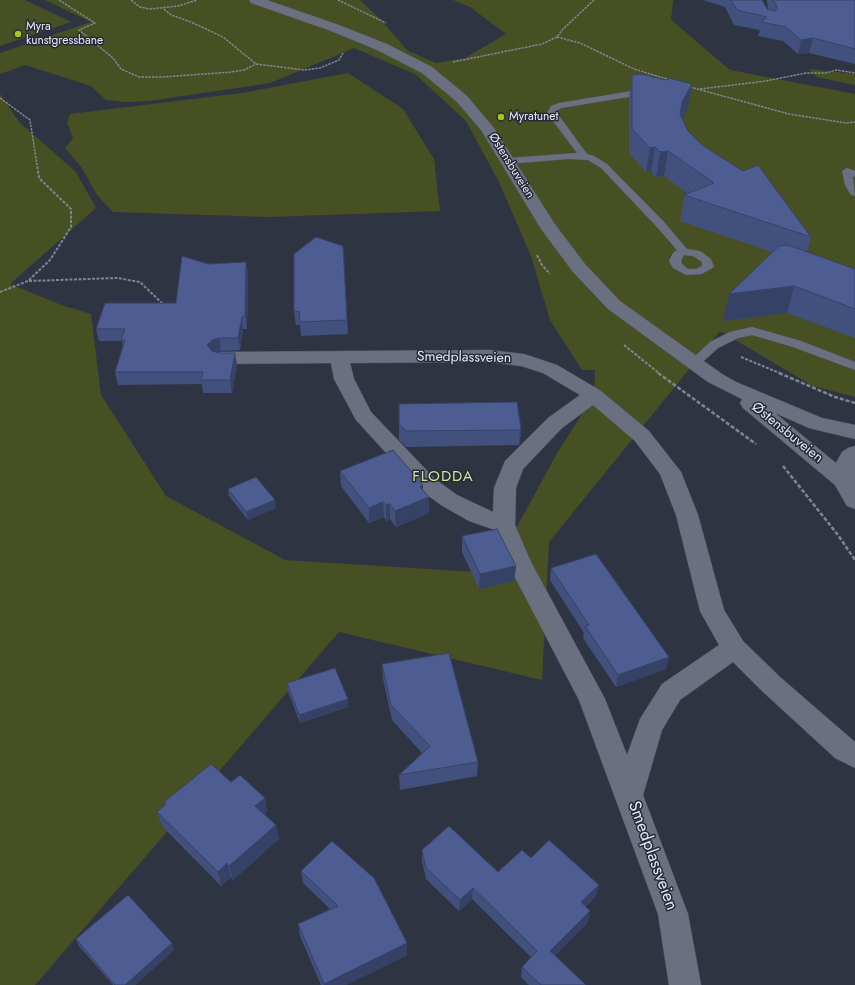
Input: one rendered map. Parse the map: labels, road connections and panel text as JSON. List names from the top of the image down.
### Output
{
  "streets": {
    "street": ["Østensbuveien", "Smedplassveien"]
  },
  "districts": ["FLODDA"],
  "places": ["Myra kunstgressbane", "Myratunet"]
}
